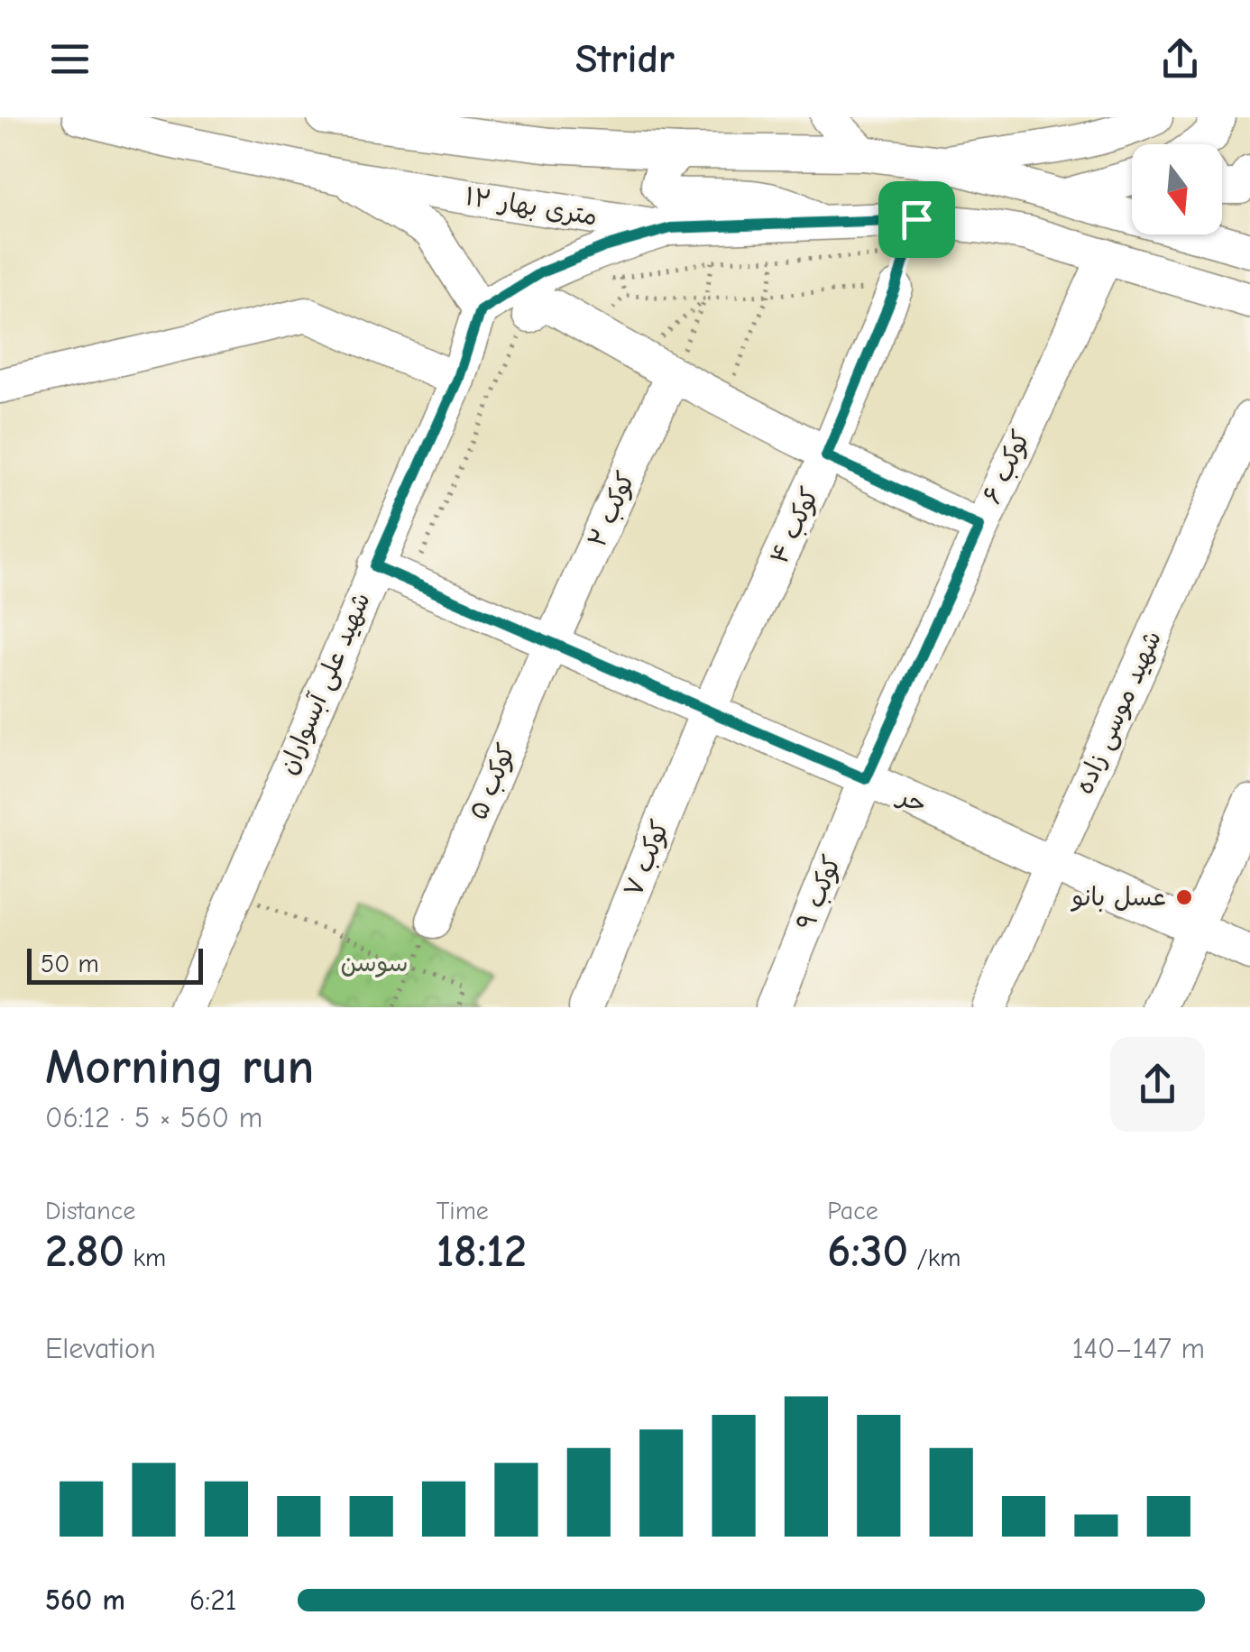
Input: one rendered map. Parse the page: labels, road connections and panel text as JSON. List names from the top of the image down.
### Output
{
  "streets": {
    "street": [
      "۱۲ متری بهار",
      "کوکب ۶",
      "کوکب ۲",
      "کوکب ۴",
      "شهید علی آبسواران",
      "شهید موسی زاده",
      "کوکب ۵",
      "حر",
      "کوکب ۷",
      "کوکب ۹"
    ]
  },
  "crossings": [
    ["۱۲ متری بهار", "کوکب ۶"],
    ["کوکب ۶", "حر"],
    ["کوکب ۶", "کوکب ۹"],
    ["کوکب ۲", "کوکب ۵"],
    ["کوکب ۲", "حر"],
    ["کوکب ۴", "حر"],
    ["کوکب ۴", "کوکب ۷"],
    ["شهید علی آبسواران", "حر"],
    ["شهید موسی زاده", "حر"],
    ["کوکب ۵", "حر"],
    ["حر", "کوکب ۷"],
    ["حر", "کوکب ۹"]
  ],
  "parks": ["سوسن"],
  "places": ["عسل بانو"],
  "scale_bar": "50 m",
  "north": "bottom",
  "page": {
    "header": "Stridr",
    "scale": "50 m",
    "heading": ["Morning run", "06:12 · 5 × 560 m"],
    "stats": [
      ["Distance", "2.80 km"],
      ["Time", "18:12"],
      ["Pace", "6:30 /km"]
    ],
    "chart": ["Elevation", "140–147 m"],
    "list": [
      {
        "name": "560 m",
        "note": "6:21"
      }
    ]
  }
}
